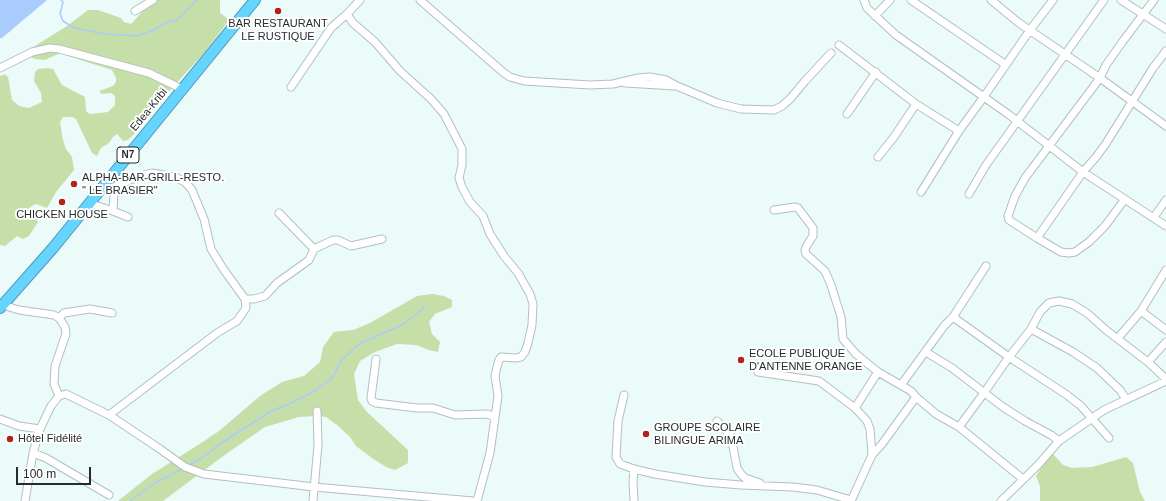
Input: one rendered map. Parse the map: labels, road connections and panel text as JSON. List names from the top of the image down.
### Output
{
  "streets": {
    "highway": ["Edea-Kribi", "N7"]
  },
  "places": [
    "BAR RESTAURANT LE RUSTIQUE",
    "ALPHA-BAR-GRILL-RESTO. \" LE BRASIER\"",
    "CHICKEN HOUSE",
    "ECOLE PUBLIQUE D'ANTENNE ORANGE",
    "GROUPE SCOLAIRE BILINGUE ARIMA",
    "Hôtel Fidélité"
  ],
  "scale_bar": "100 m"
}
